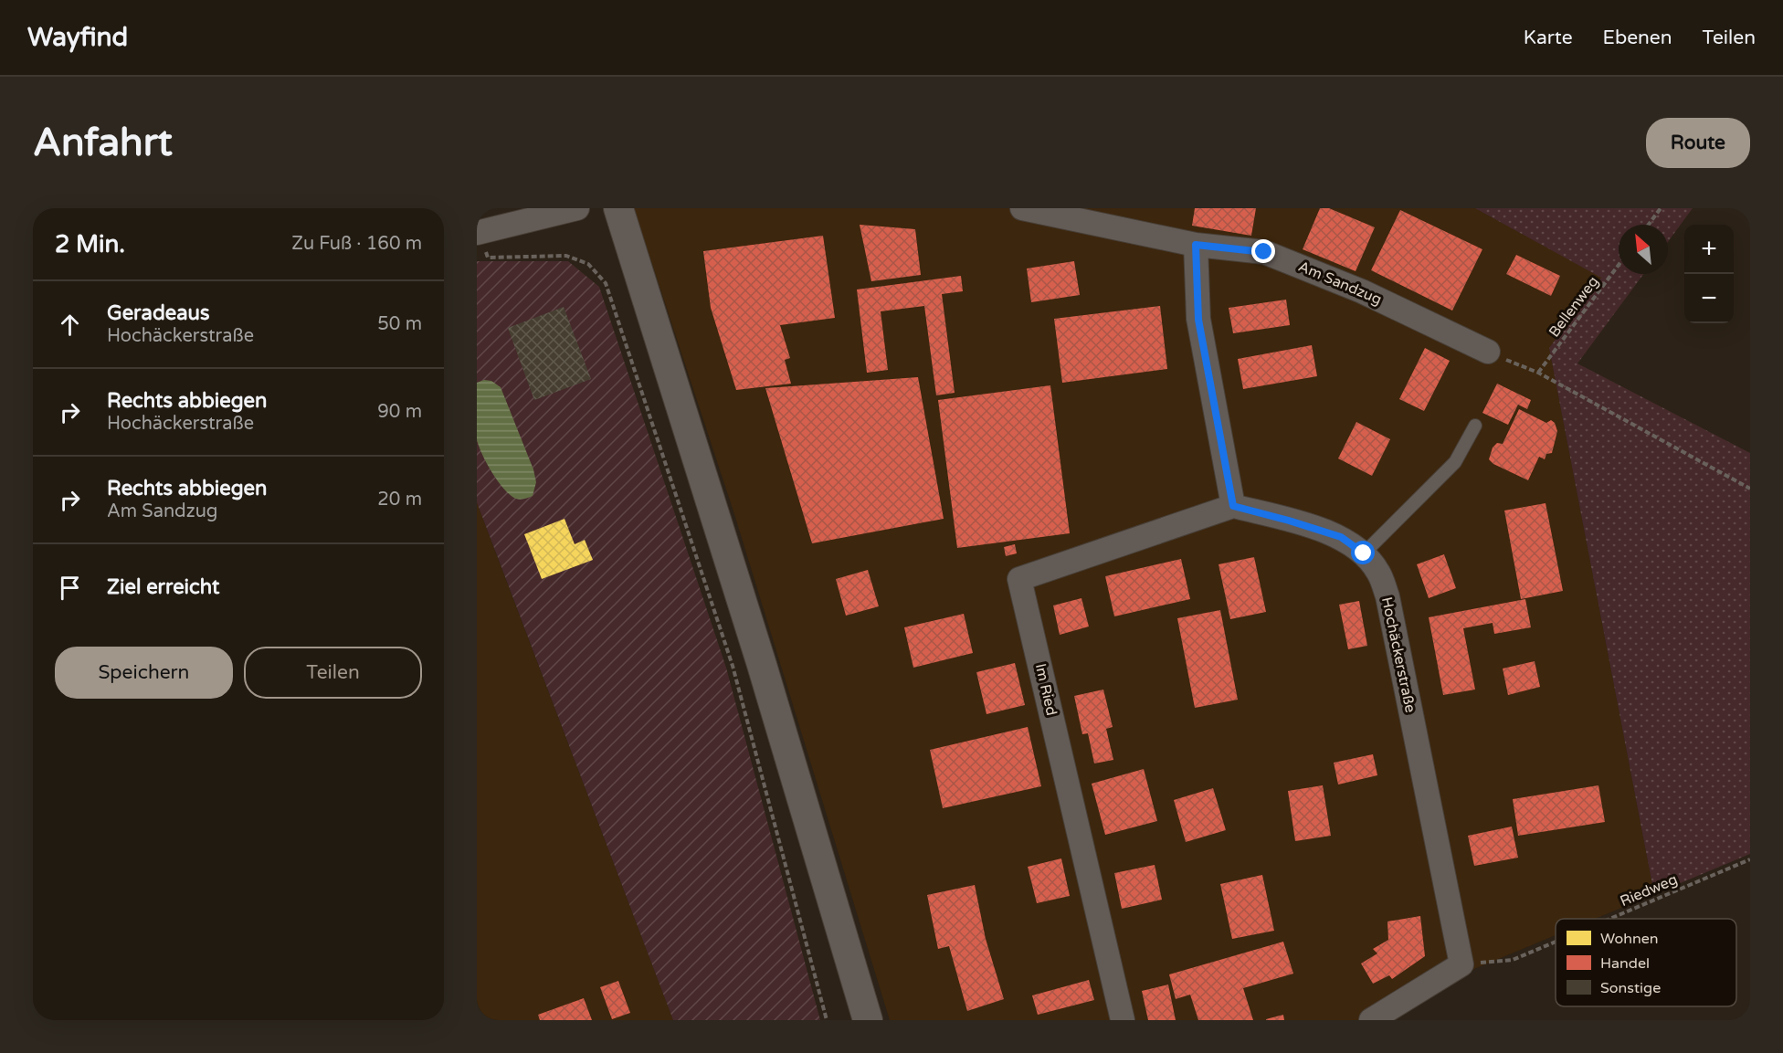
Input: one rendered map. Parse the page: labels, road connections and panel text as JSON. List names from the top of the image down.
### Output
{
  "streets": {
    "street": ["Am Sandzug", "Hochäckerstraße", "Im Ried"],
    "path": ["Bellenweg", "Riedweg"]
  },
  "crossings": [
    ["Hochäckerstraße", "Im Ried"],
    ["Hochäckerstraße", "Riedweg"]
  ],
  "legend": ["Wohnen", "Handel", "Sonstige"],
  "north": "top left",
  "page": {
    "header": "Wayfind",
    "nav": ["Karte", "Ebenen", "Teilen"],
    "buttons": [
      "Route",
      ["Speichern", "Teilen"]
    ],
    "title": "Anfahrt",
    "heading": ["2 Min.", "Zu Fuß · 160 m"],
    "map_buttons": ["+", "−"],
    "list": [
      ["Geradeaus", "Hochäckerstraße", "50 m"],
      ["Rechts abbiegen", "Hochäckerstraße", "90 m"],
      ["Rechts abbiegen", "Am Sandzug", "20 m"],
      "Ziel erreicht"
    ]
  }
}
